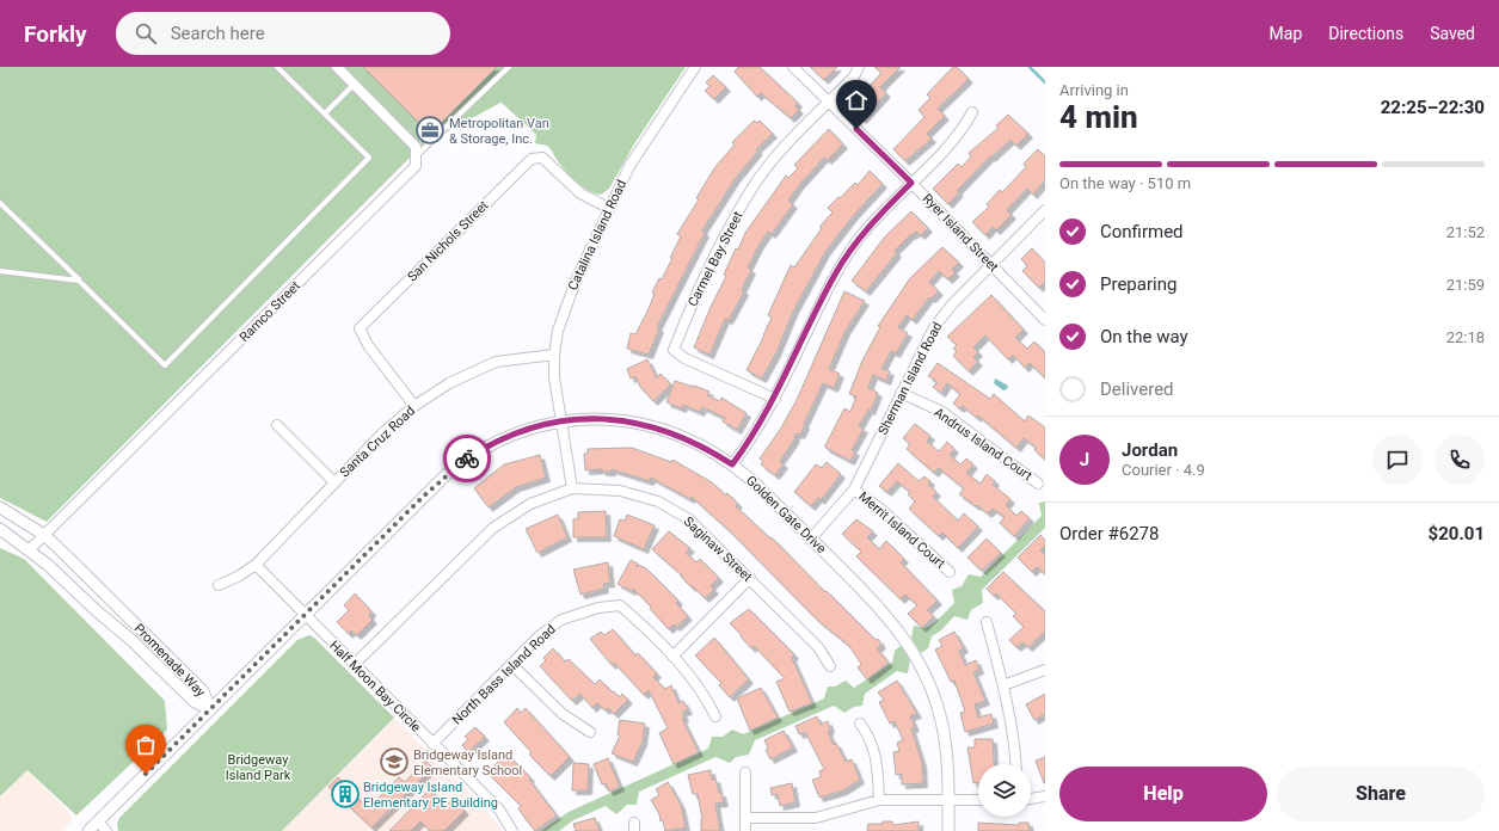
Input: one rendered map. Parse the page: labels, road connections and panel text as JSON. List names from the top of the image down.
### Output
{
  "streets": {
    "street": [
      "Ryer Island Street",
      "Catalina Island Road",
      "San Nichols Street",
      "Carmel Bay Street",
      "Ramco Street",
      "Sherman Island Road",
      "Santa Cruz Road",
      "Andrus Island Court",
      "Golden Gate Drive",
      "Merrit Island Court",
      "Saginaw Street",
      "Promenade Way",
      "North Bass Island Road",
      "Half Moon Bay Circle"
    ]
  },
  "crossings": [
    ["Ryer Island Street", "Carmel Bay Street"],
    ["Ryer Island Street", "Sherman Island Road"],
    ["Catalina Island Road", "San Nichols Street"],
    ["Catalina Island Road", "Santa Cruz Road"],
    ["Catalina Island Road", "Golden Gate Drive"],
    ["Catalina Island Road", "Saginaw Street"],
    ["San Nichols Street", "Santa Cruz Road"],
    ["Ramco Street", "Promenade Way"],
    ["Sherman Island Road", "Andrus Island Court"],
    ["Sherman Island Road", "Golden Gate Drive"],
    ["Sherman Island Road", "Merrit Island Court"],
    ["Santa Cruz Road", "Half Moon Bay Circle"],
    ["Golden Gate Drive", "Promenade Way"],
    ["Golden Gate Drive", "Half Moon Bay Circle"],
    ["Saginaw Street", "Half Moon Bay Circle"],
    ["North Bass Island Road", "Half Moon Bay Circle"]
  ],
  "parks": ["Bridgeway Island Park"],
  "places": {
    "office": ["Metropolitan Van & Storage, Inc."],
    "school or university": ["Bridgeway Island Elementary School"],
    "building": ["Bridgeway Island Elementary PE Building"]
  },
  "page": {
    "header": "Forkly",
    "search": "Search here",
    "nav": ["Map", "Directions", "Saved"],
    "heading": ["4 min", "Arriving in", "22:25–22:30"],
    "panel": [
      "Jordan",
      "Courier · 4.9",
      "Order #6278",
      "$20.01"
    ],
    "bar": "On the way · 510 m",
    "list": [
      ["Confirmed", "21:52"],
      ["Preparing", "21:59"],
      ["On the way", "22:18"],
      "Delivered"
    ],
    "round": "J",
    "buttons": ["Help", "Share"]
  }
}
